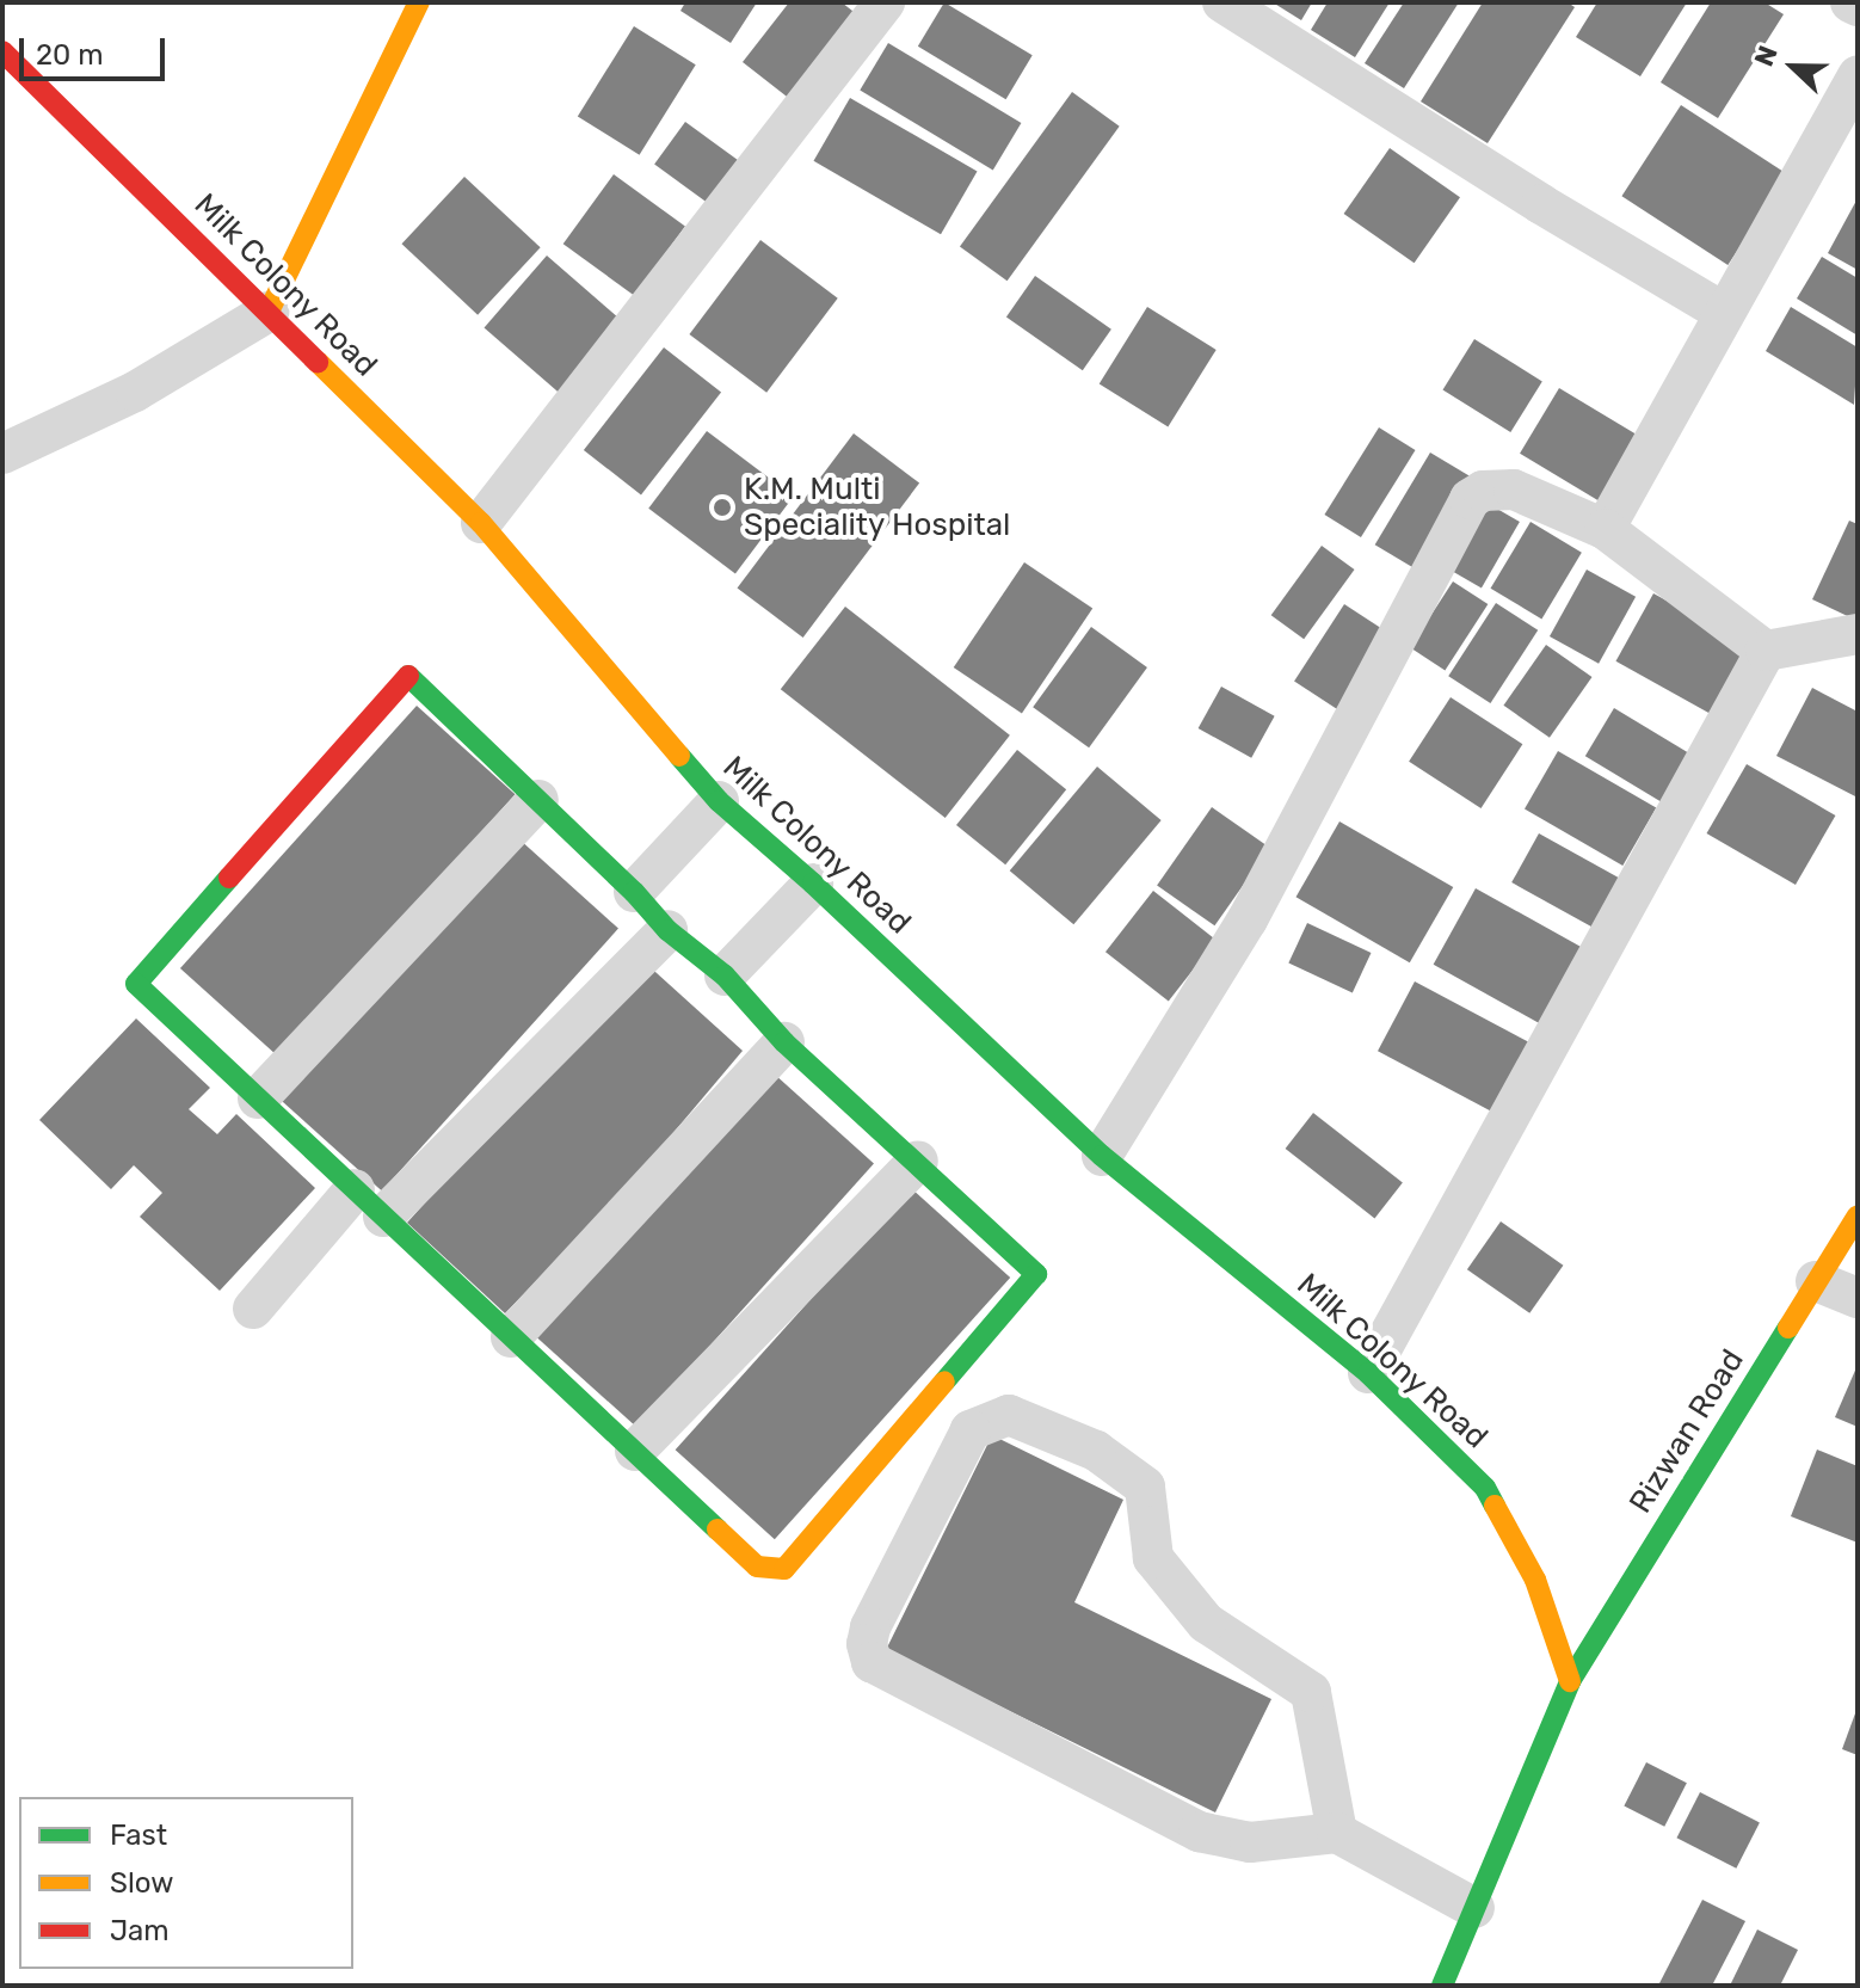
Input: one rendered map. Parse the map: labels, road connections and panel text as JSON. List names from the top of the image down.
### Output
{
  "streets": {
    "street": ["Milk Colony Road", "Rizwan Road"]
  },
  "crossings": [
    ["Milk Colony Road", "Rizwan Road"]
  ],
  "places": ["K.M. Multi Speciality Hospital"],
  "legend": ["Fast", "Slow", "Jam"],
  "scale_bar": "20 m",
  "north": "left"
}
